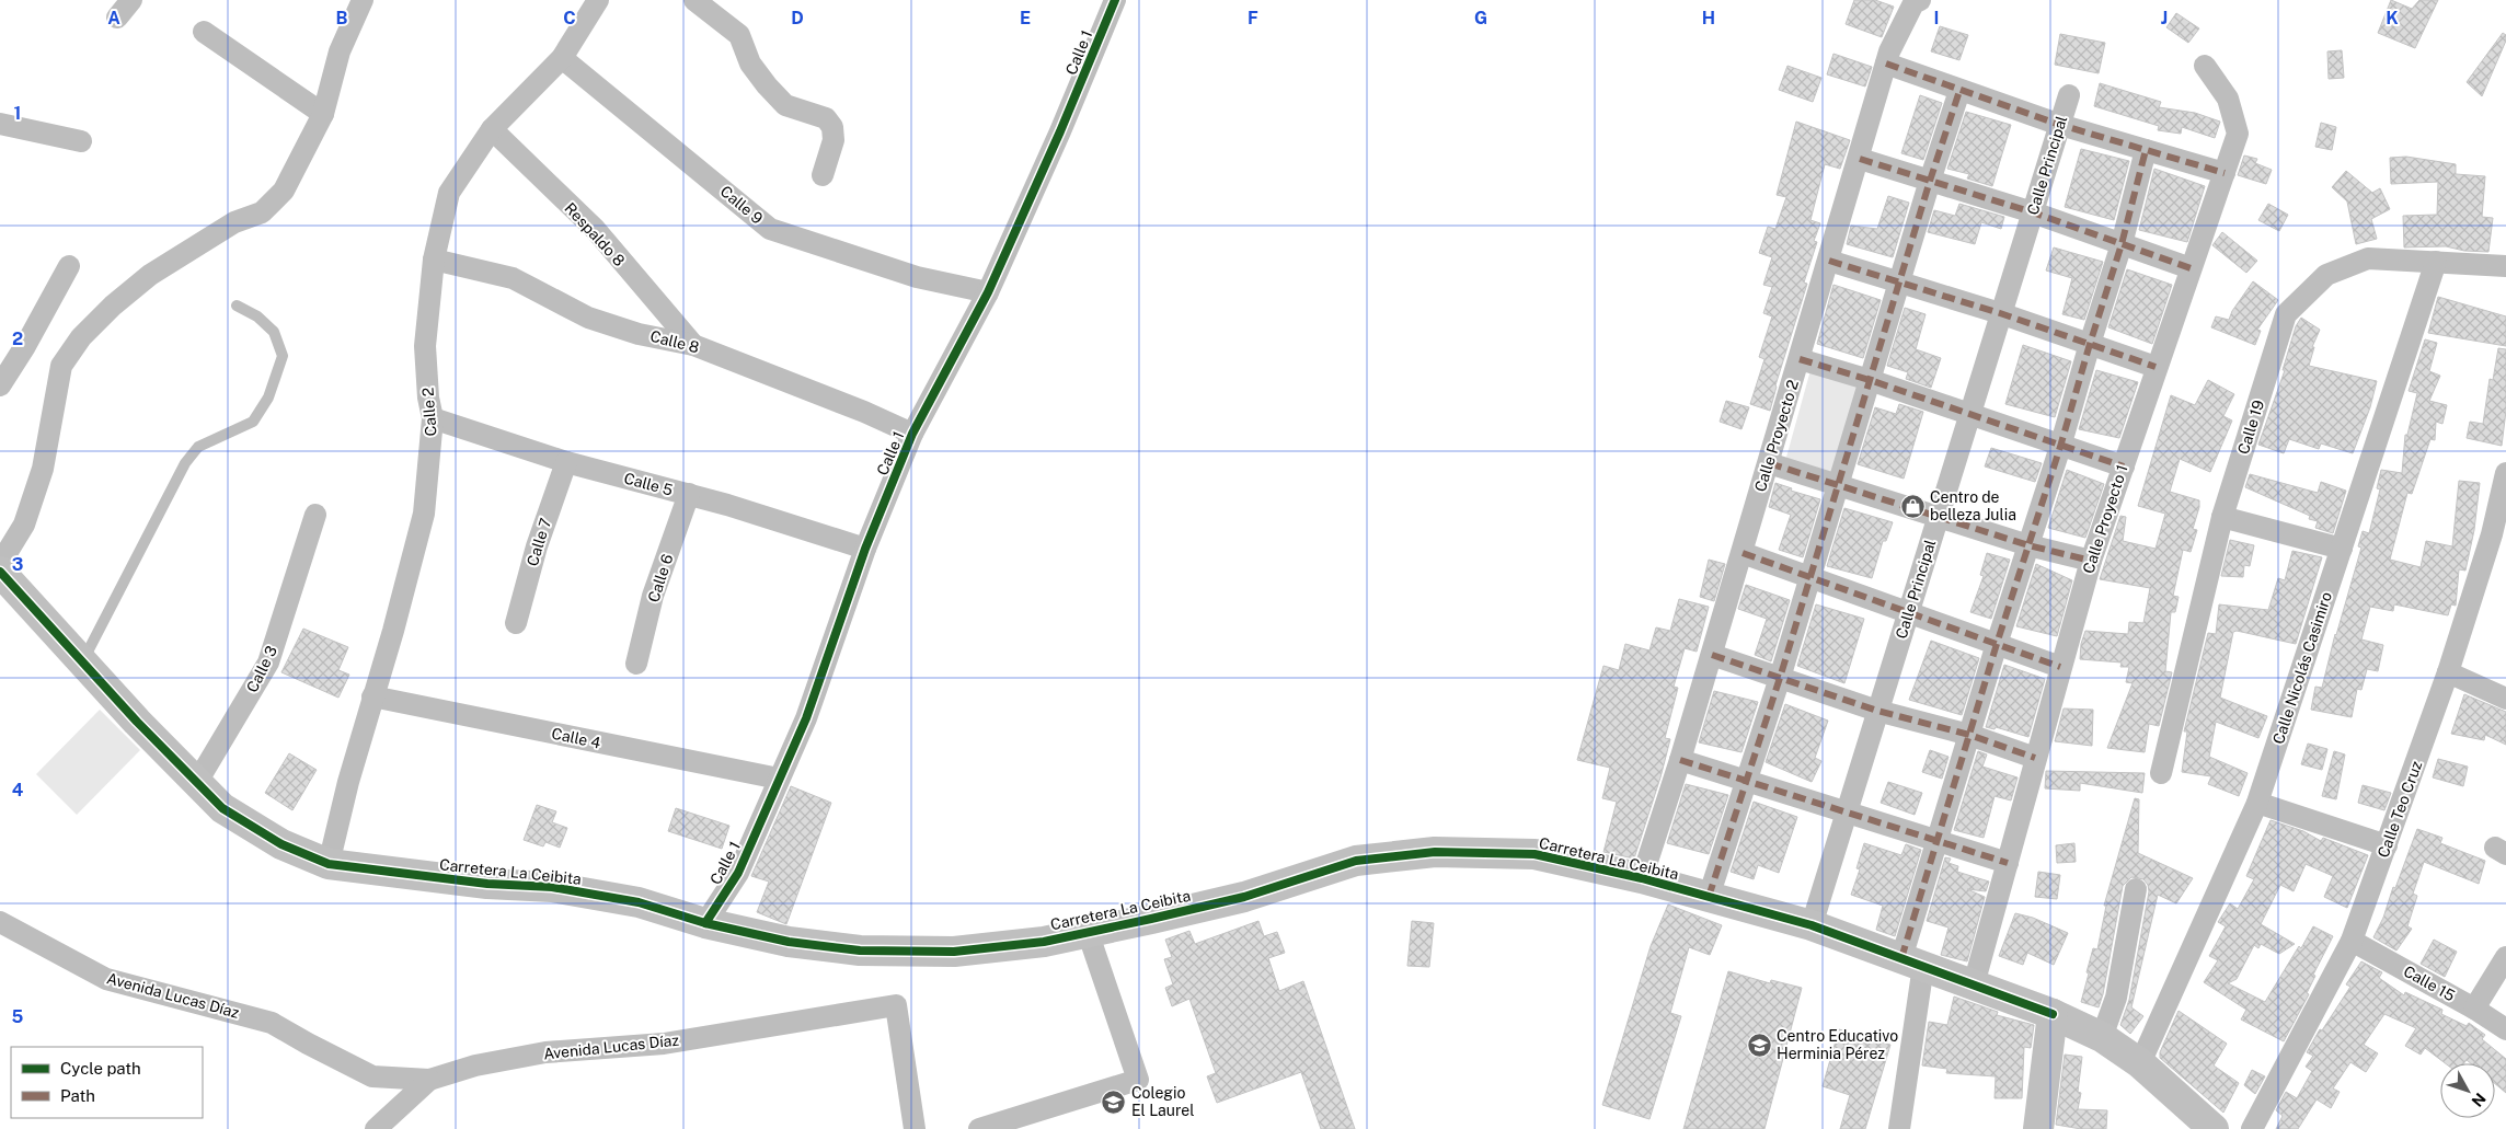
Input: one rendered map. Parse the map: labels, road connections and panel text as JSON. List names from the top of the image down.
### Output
{
  "streets": {
    "street": [
      "Calle 1",
      "Calle Principal",
      "Calle 9",
      "Respaldo 8",
      "Calle 8",
      "Calle 2",
      "Calle 19",
      "Calle Proyecto 2",
      "Calle 5",
      "Calle Proyecto 1",
      "Calle 7",
      "Calle 6",
      "Calle Nicolás Casimiro",
      "Calle 3",
      "Calle 4",
      "Calle Teo Cruz",
      "Carretera La Ceibita",
      "Calle 15",
      "Avenida Lucas Díaz"
    ]
  },
  "crossings": [
    ["Calle 1", "Calle 9"],
    ["Calle 1", "Calle 8"],
    ["Calle 1", "Calle 5"],
    ["Calle 1", "Calle 4"],
    ["Calle 1", "Carretera La Ceibita"],
    ["Calle Principal", "Carretera La Ceibita"],
    ["Calle 9", "Calle 2"],
    ["Respaldo 8", "Calle 8"],
    ["Respaldo 8", "Calle 2"],
    ["Calle 8", "Calle 2"],
    ["Calle 2", "Calle 5"],
    ["Calle 2", "Calle 4"],
    ["Calle 2", "Carretera La Ceibita"],
    ["Calle 19", "Calle Nicolás Casimiro"],
    ["Calle Proyecto 2", "Carretera La Ceibita"],
    ["Calle 5", "Calle 7"],
    ["Calle 5", "Calle 6"],
    ["Calle Proyecto 1", "Carretera La Ceibita"],
    ["Calle Nicolás Casimiro", "Carretera La Ceibita"],
    ["Calle 3", "Carretera La Ceibita"],
    ["Calle Teo Cruz", "Calle 15"]
  ],
  "places": {
    "shop": ["Centro de belleza Julia"],
    "school or university": ["Centro Educativo Herminia Pérez", "Colegio El Laurel"]
  },
  "legend": ["Cycle path", "Path"],
  "north": "bottom right",
  "grid": {
    "columns": [
      "A",
      "B",
      "C",
      "D",
      "E",
      "F",
      "G",
      "H",
      "I",
      "J",
      "K"
    ],
    "rows": [
      "1",
      "2",
      "3",
      "4",
      "5"
    ]
  }
}
